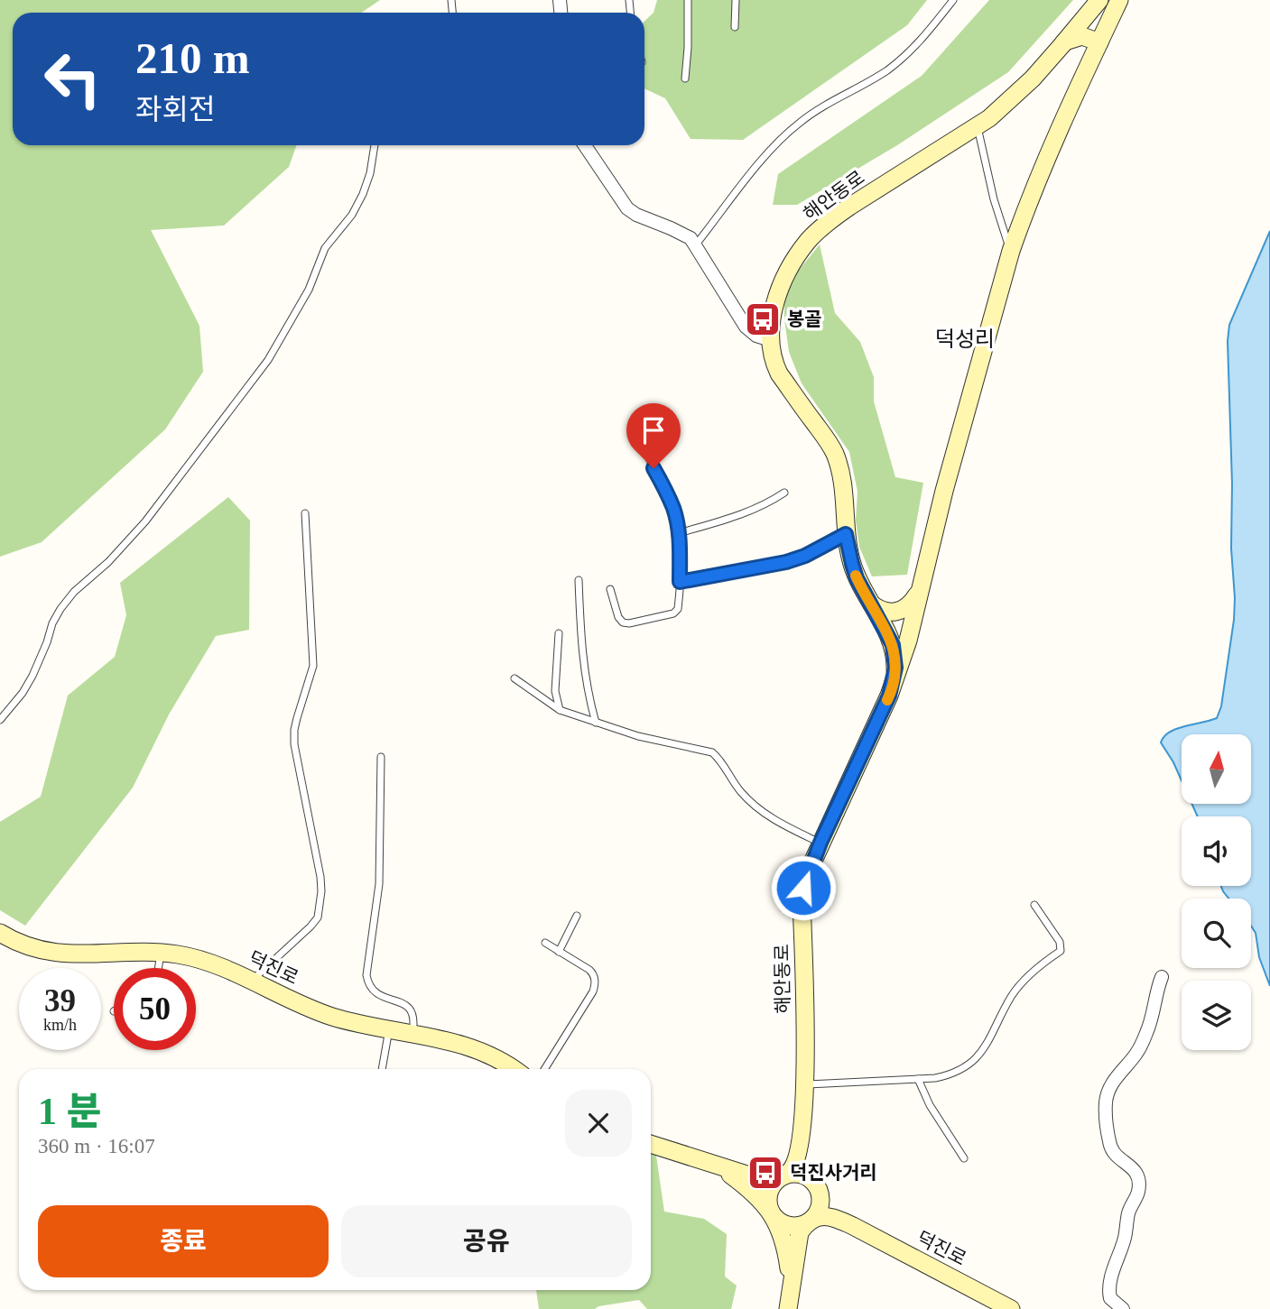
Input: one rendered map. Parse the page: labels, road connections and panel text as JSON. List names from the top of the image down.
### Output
{
  "streets": {
    "street": ["해안동로", "덕진로"]
  },
  "districts": ["덕성리"],
  "places": {
    "bus stop": ["봉골", "덕진사거리"]
  },
  "north": "top",
  "page": {
    "turn": ["210 m", "좌회전"],
    "speed": "39 km/h",
    "limit": "50",
    "heading": ["1 분", "360 m · 16:07"],
    "buttons": ["종료", "공유"]
  }
}
